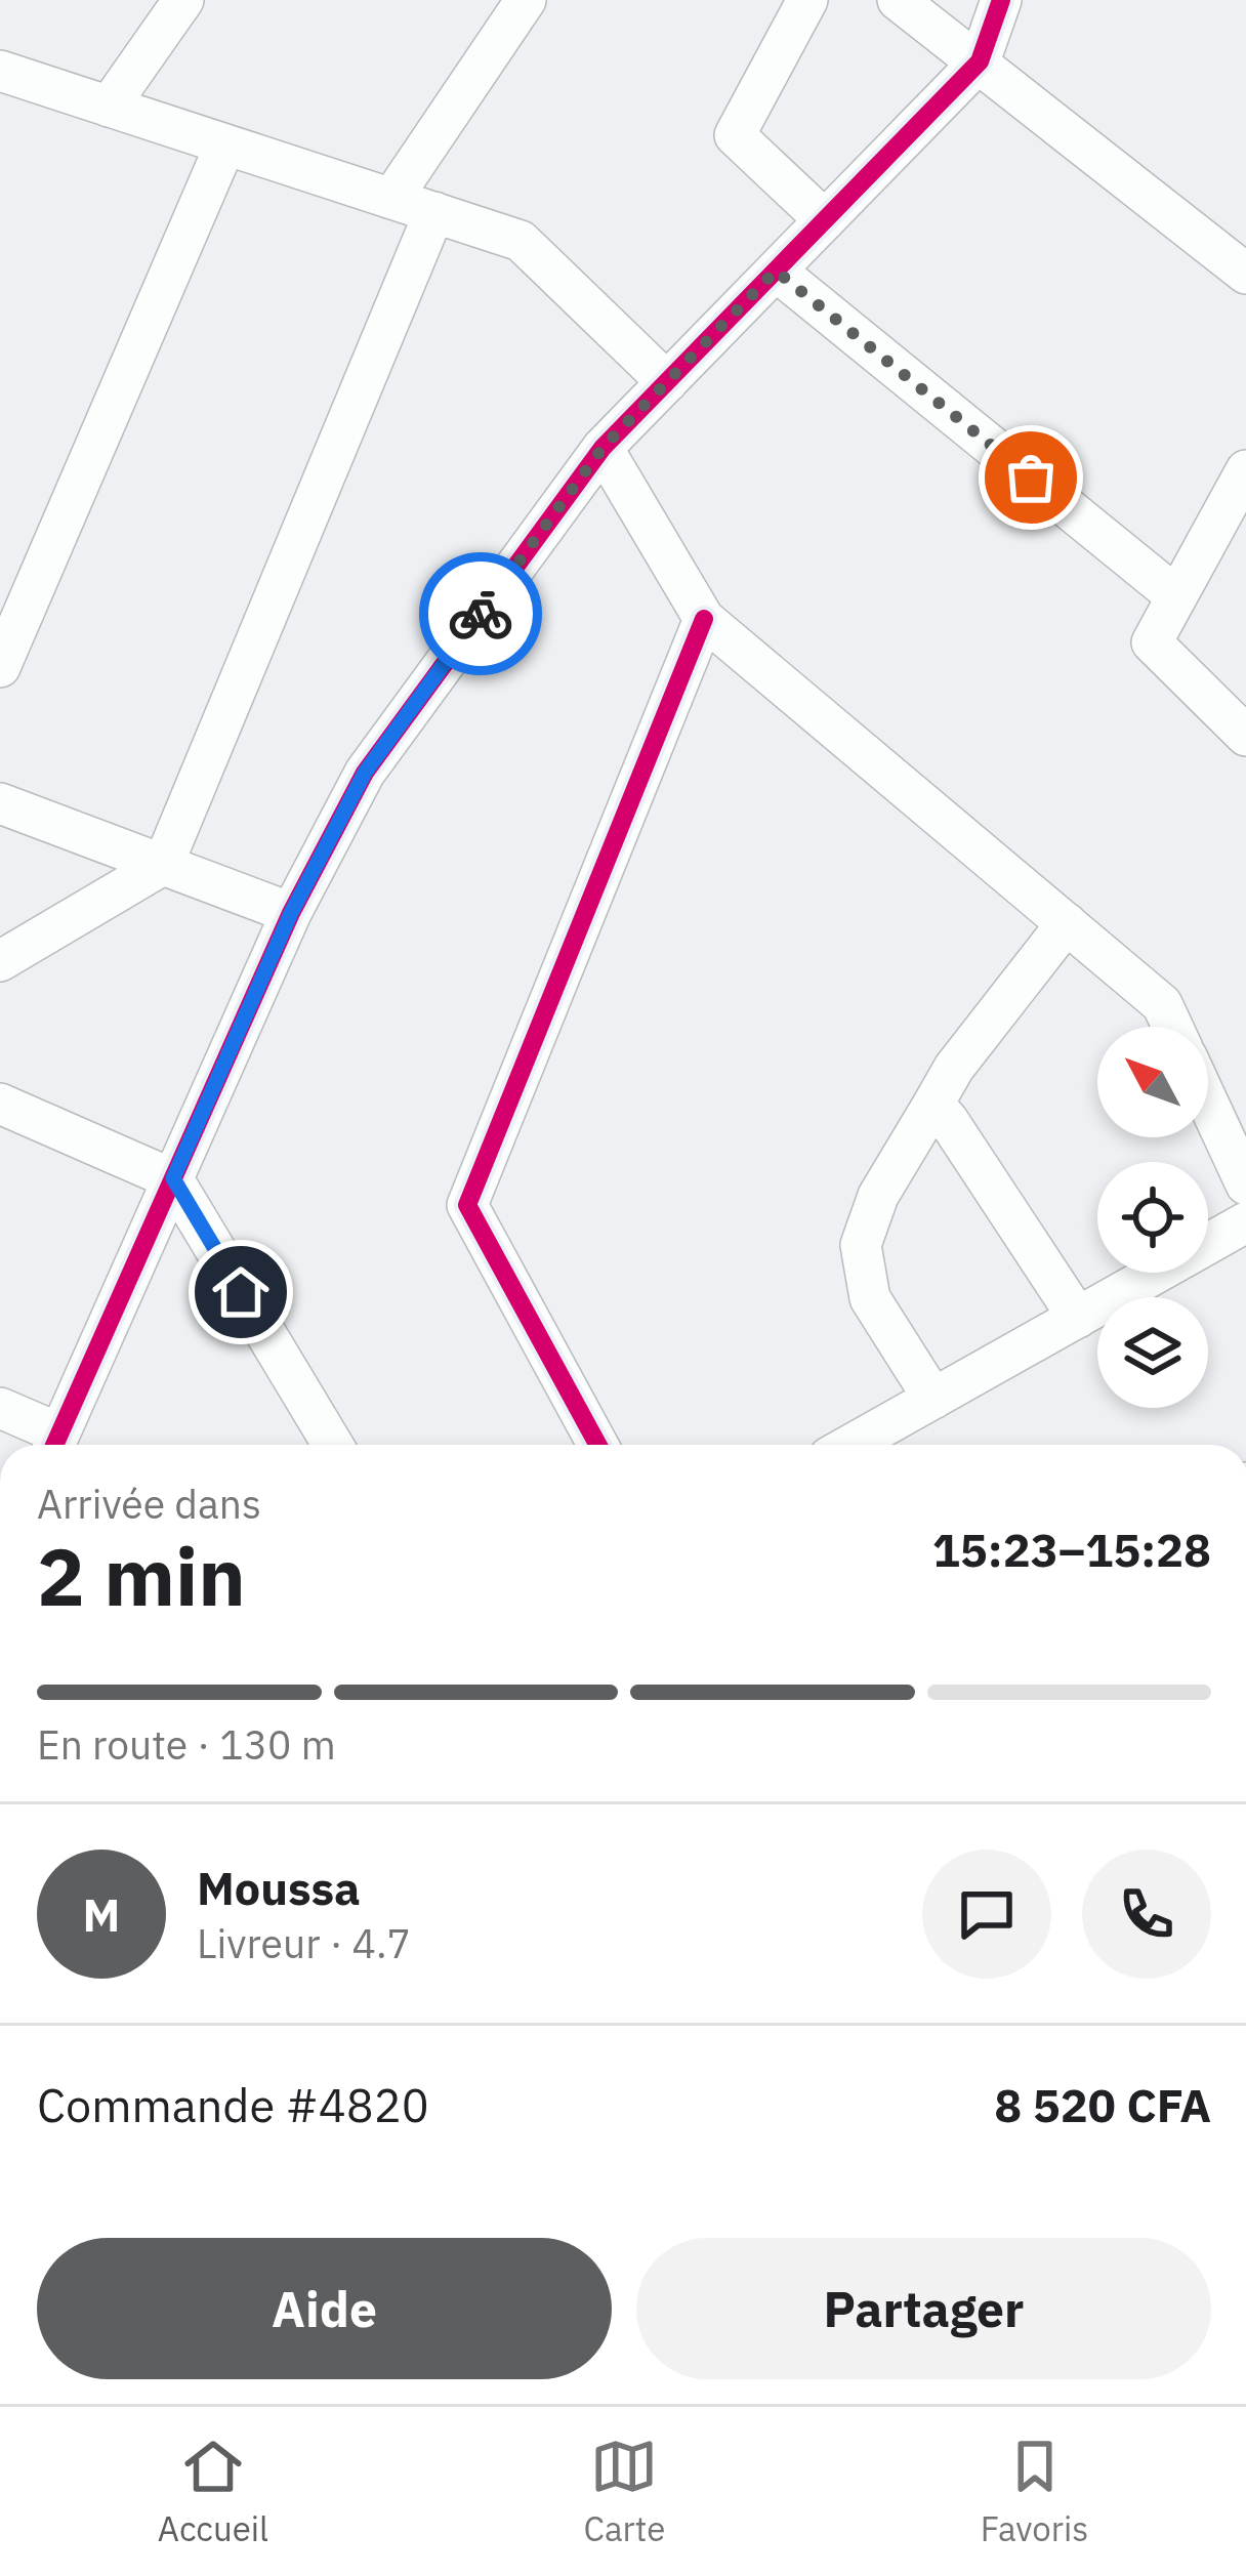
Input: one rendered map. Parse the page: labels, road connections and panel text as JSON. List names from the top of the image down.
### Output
{
  "north": "top left",
  "page": {
    "heading": ["2 min", "Arrivée dans", "15:23–15:28"],
    "panel": [
      "Moussa",
      "Livreur · 4.7",
      "Commande #4820",
      "8 520 CFA"
    ],
    "bar": "En route · 130 m",
    "round": "M",
    "buttons": ["Aide", "Partager"],
    "tabs": ["Accueil", "Carte", "Favoris"]
  }
}
